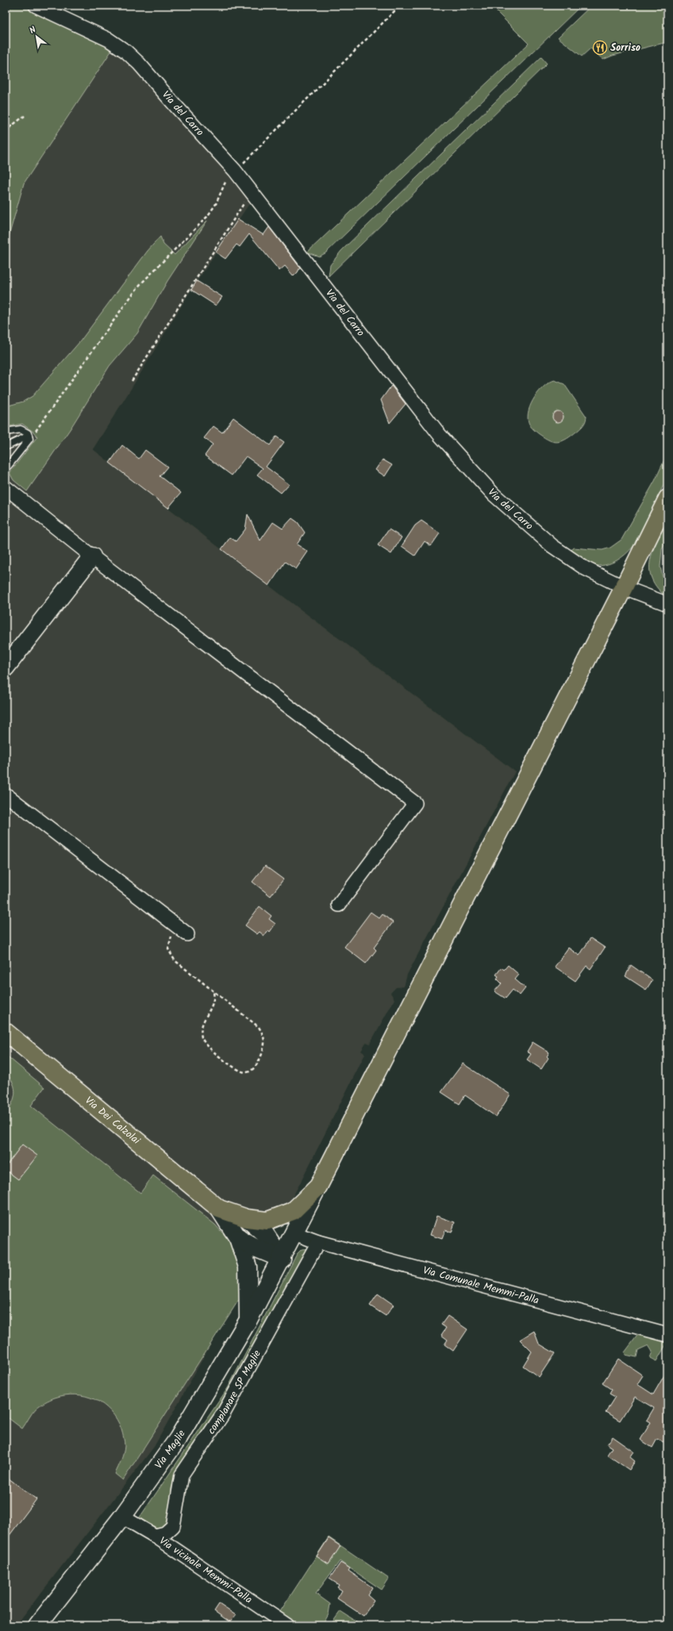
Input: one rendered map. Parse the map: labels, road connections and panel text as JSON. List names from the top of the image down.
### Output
{
  "streets": {
    "main road": ["Via Dei Calzolai"],
    "street": [
      "Via del Carro",
      "Via Comunale Memmi-Palla",
      "complanare SP Maglie",
      "Via Maglie",
      "Via vicinale Memmi-Palla"
    ]
  },
  "crossings": [
    ["Via Comunale Memmi-Palla", "complanare SP Maglie"],
    ["Via Comunale Memmi-Palla", "Via Maglie"],
    ["complanare SP Maglie", "Via vicinale Memmi-Palla"],
    ["Via Maglie", "Via vicinale Memmi-Palla"]
  ],
  "places": {
    "restaurant": ["Sorriso"]
  },
  "north": "top left"
}
